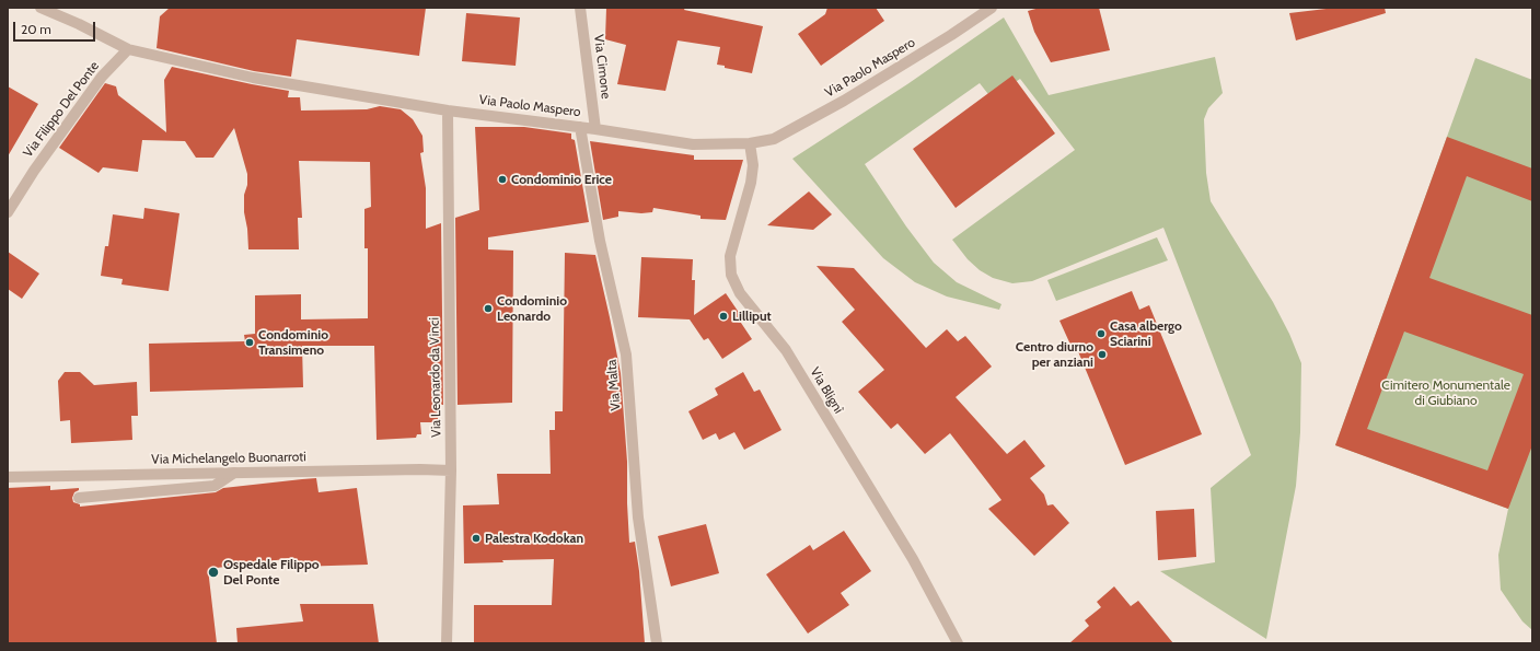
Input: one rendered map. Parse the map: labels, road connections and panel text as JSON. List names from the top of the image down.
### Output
{
  "streets": {
    "street": [
      "Via Cimone",
      "Via Paolo Maspero",
      "Via Filippo Del Ponte",
      "Via Leonardo da Vinci",
      "Via Malta",
      "Via Blignì",
      "Via Michelangelo Buonarroti"
    ]
  },
  "crossings": [
    ["Via Cimone", "Via Paolo Maspero"],
    ["Via Paolo Maspero", "Via Filippo Del Ponte"],
    ["Via Paolo Maspero", "Via Leonardo da Vinci"],
    ["Via Paolo Maspero", "Via Malta"],
    ["Via Paolo Maspero", "Via Blignì"],
    ["Via Leonardo da Vinci", "Via Michelangelo Buonarroti"]
  ],
  "parks": ["Cimitero Monumentale di Giubiano"],
  "places": [
    "Condominio Erice",
    "Condominio Leonardo",
    "Lilliput",
    "Casa albergo Sciarini",
    "Condominio Transimeno",
    "Centro diurno per anziani",
    "Palestra Kodokan",
    "Ospedale Filippo Del Ponte"
  ],
  "scale_bar": "20 m"
}
